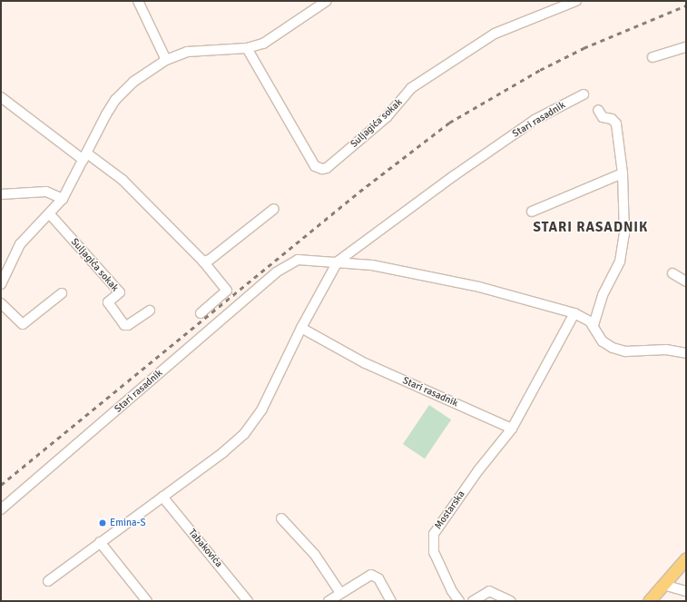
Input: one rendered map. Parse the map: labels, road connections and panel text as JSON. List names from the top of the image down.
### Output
{
  "streets": {
    "street": [
      "Stari rasadnik",
      "Suljagića sokak",
      "Mostarska",
      "Tabakovića"
    ]
  },
  "crossings": [
    ["Stari rasadnik", "Mostarska"]
  ],
  "districts": ["STARI RASADNIK"],
  "places": ["Emina-S"]
}
